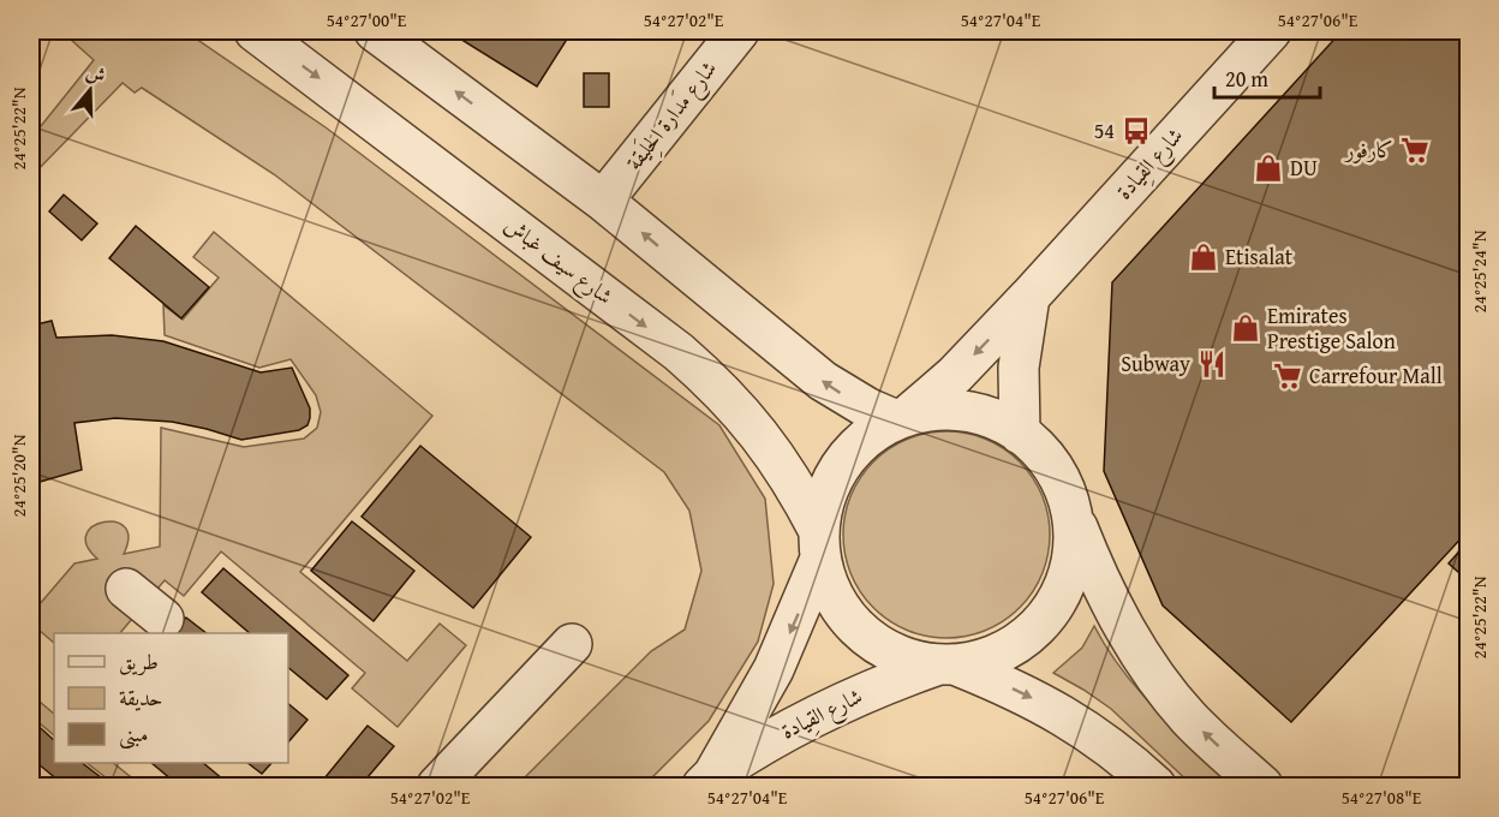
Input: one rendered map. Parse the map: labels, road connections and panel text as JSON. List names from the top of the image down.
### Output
{
  "streets": {
    "street": ["شارع مَدارة الحِلَيقة", "شارع القِيادة", "شارع سيف غباش"]
  },
  "crossings": [
    ["شارع القِيادة", "شارع سيف غباش"]
  ],
  "one_way": ["شارع القِيادة"],
  "places": {
    "bus stop": ["54"],
    "supermarket": ["كارفور", "Carrefour Mall"],
    "shop": ["DU", "Etisalat", "Emirates Prestige Salon"],
    "restaurant": ["Subway"]
  },
  "legend": ["طريق", "حديقة", "مبنى"],
  "scale_bar": "20 m",
  "north": "top",
  "coordinates": [
    "54°27'00\"E",
    "54°27'02\"E",
    "54°27'04\"E",
    "54°27'06\"E",
    "24°25'22\"N",
    "24°25'24\"N",
    "24°25'20\"N",
    "54°27'08\"E"
  ]
}
